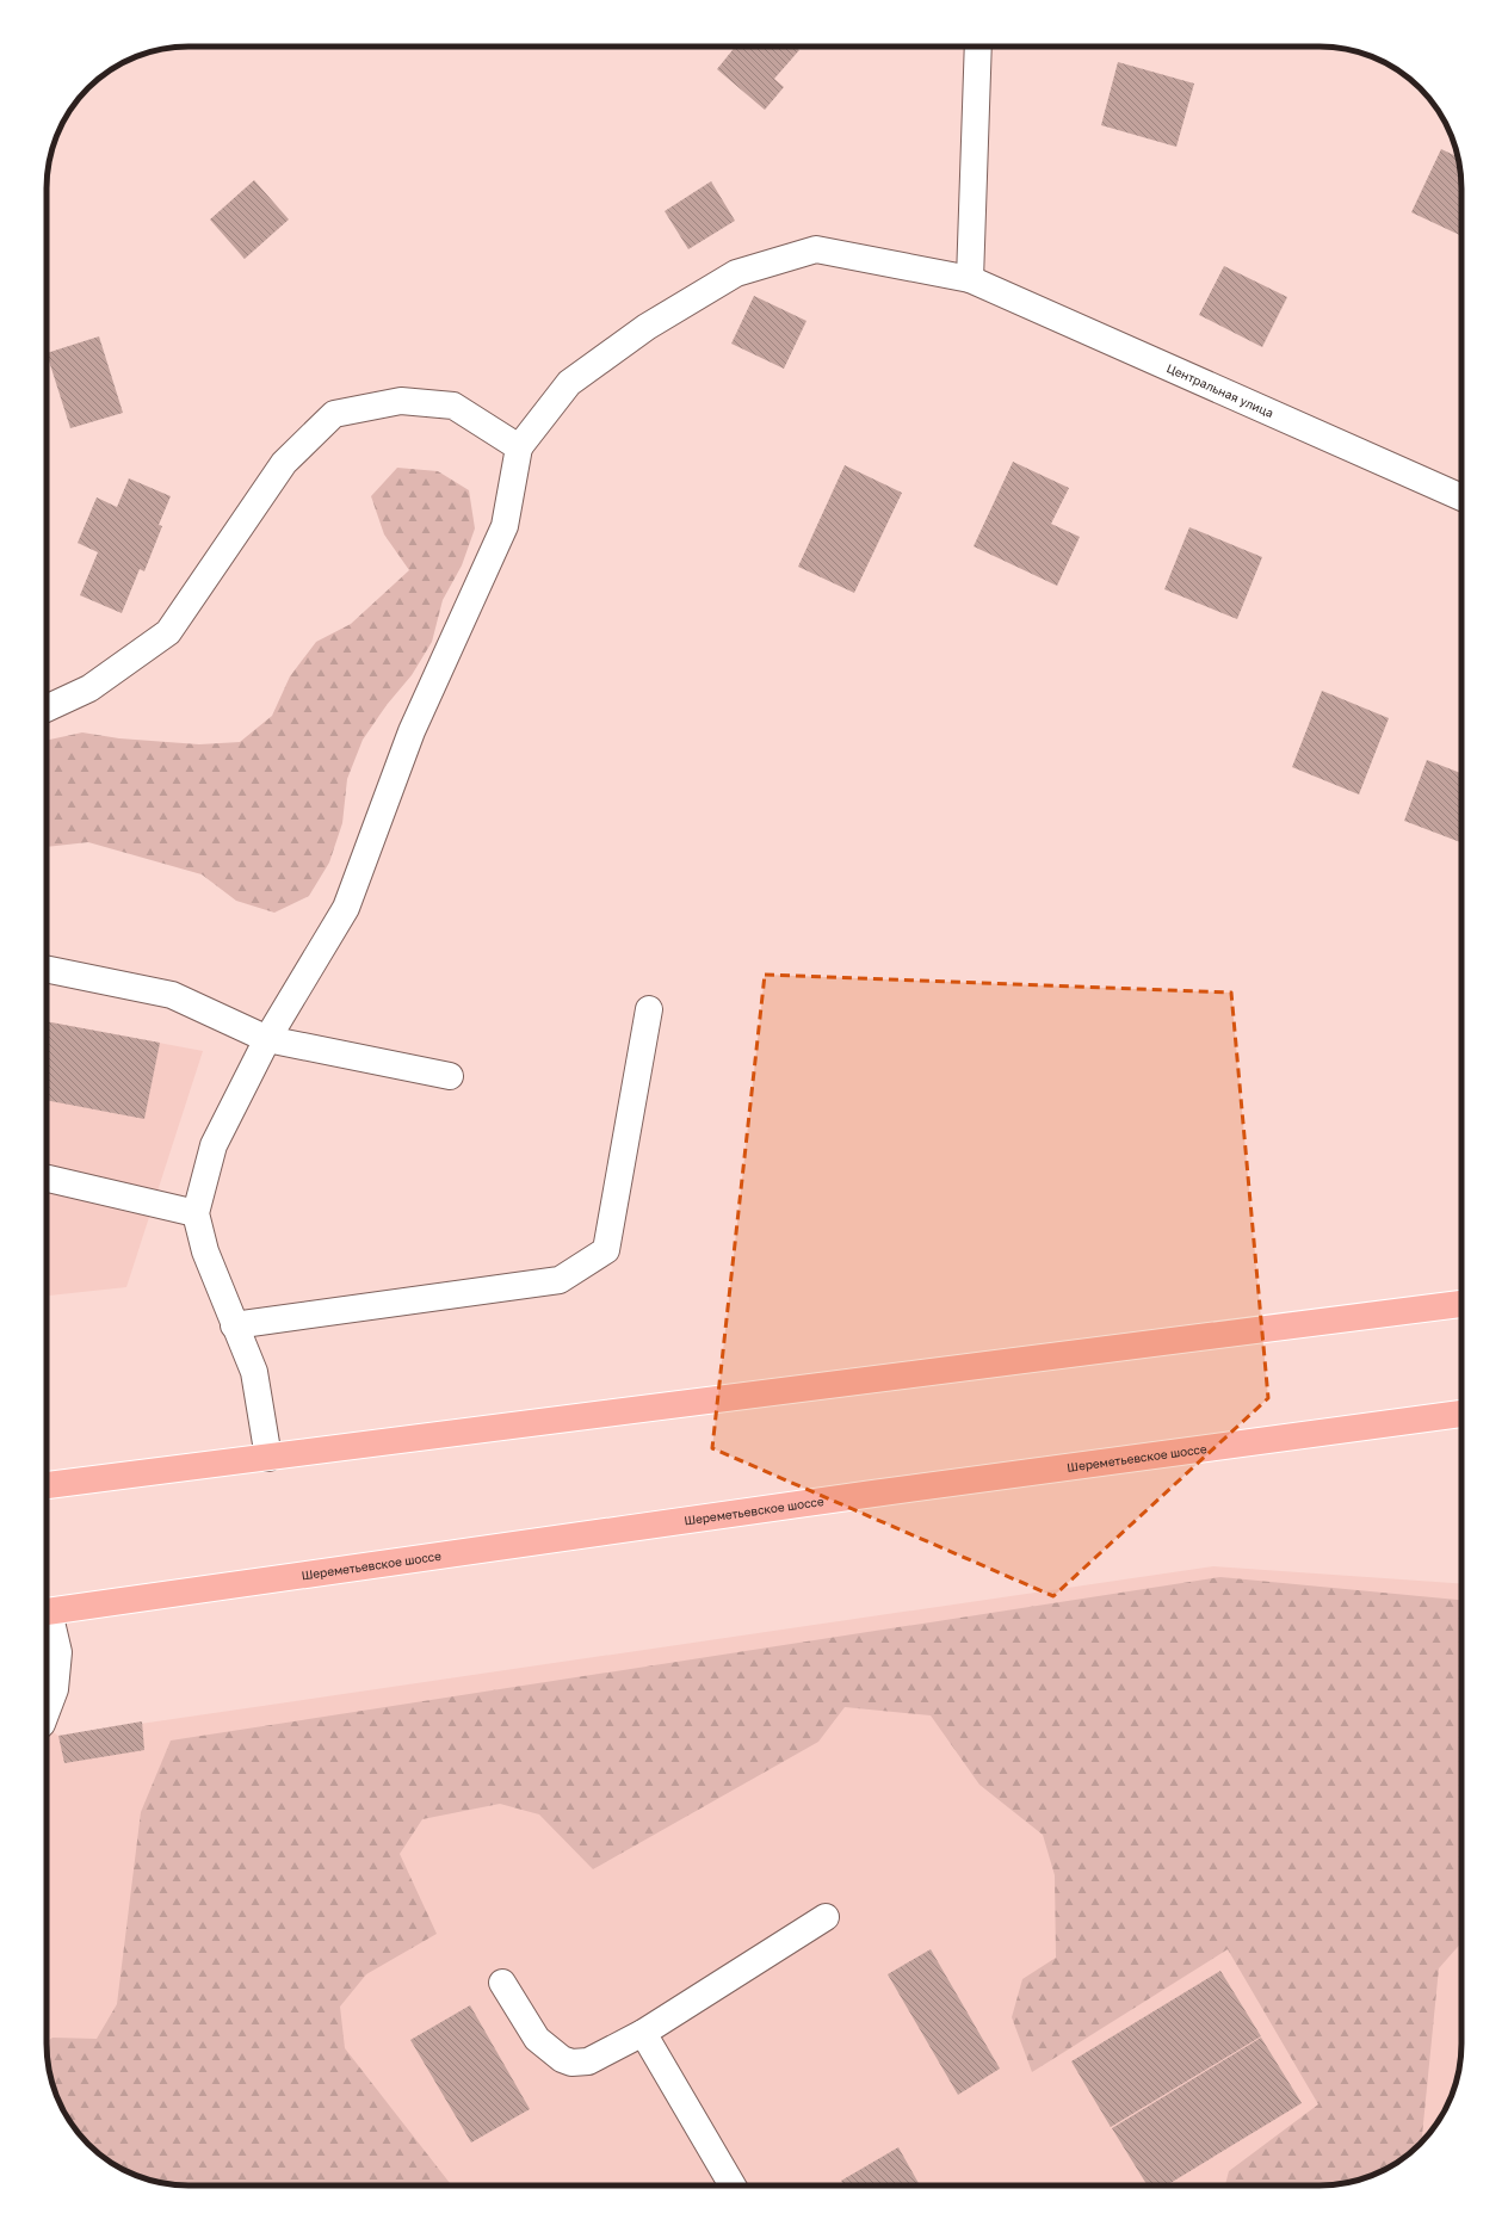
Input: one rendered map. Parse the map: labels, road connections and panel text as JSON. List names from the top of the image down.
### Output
{
  "streets": {
    "main road": ["Шереметьевское шоссе"],
    "street": ["Центральная улица"]
  }
}
